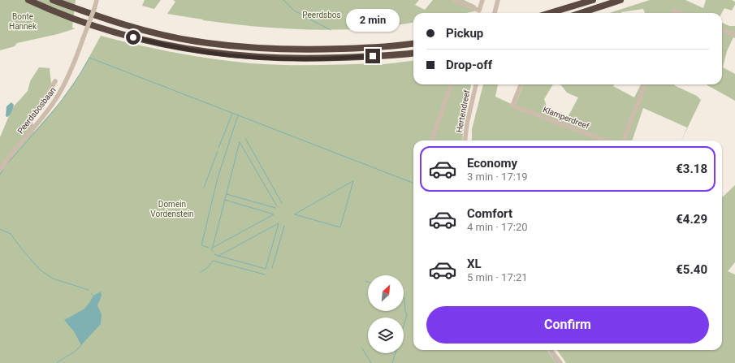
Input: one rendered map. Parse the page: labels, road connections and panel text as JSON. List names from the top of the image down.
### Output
{
  "streets": {
    "street": ["Peerdsbosbaan", "Hertendreef", "Klamperdreef"]
  },
  "parks": ["Peerdsbos", "Bonte Hannek", "Domein Vordenstein"],
  "north": "top right",
  "page": {
    "bubble": "2 min",
    "banner": ["Pickup", "Drop-off"],
    "list": [
      {
        "name": "Economy",
        "note": "3 min · 17:19",
        "value": "€3.18"
      },
      {
        "name": "Comfort",
        "note": "4 min · 17:20",
        "value": "€4.29"
      },
      {
        "name": "XL",
        "note": "5 min · 17:21",
        "value": "€5.40"
      }
    ],
    "buttons": "Confirm"
  }
}
